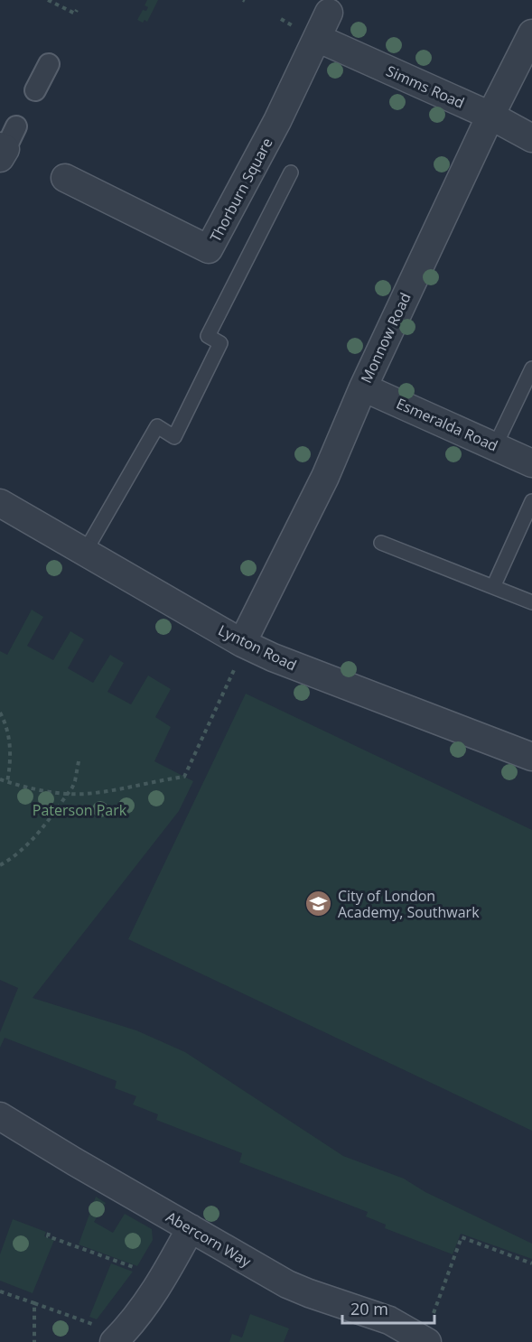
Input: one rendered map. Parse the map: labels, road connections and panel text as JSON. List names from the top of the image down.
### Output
{
  "streets": {
    "street": [
      "Simms Road",
      "Thorburn Square",
      "Monnow Road",
      "Esmeralda Road",
      "Lynton Road",
      "Abercorn Way"
    ]
  },
  "crossings": [
    ["Simms Road", "Thorburn Square"],
    ["Simms Road", "Monnow Road"],
    ["Monnow Road", "Esmeralda Road"],
    ["Monnow Road", "Lynton Road"]
  ],
  "parks": ["Paterson Park"],
  "places": {
    "school or university": ["City of London Academy, Southwark"]
  },
  "scale_bar": "20 m"
}
